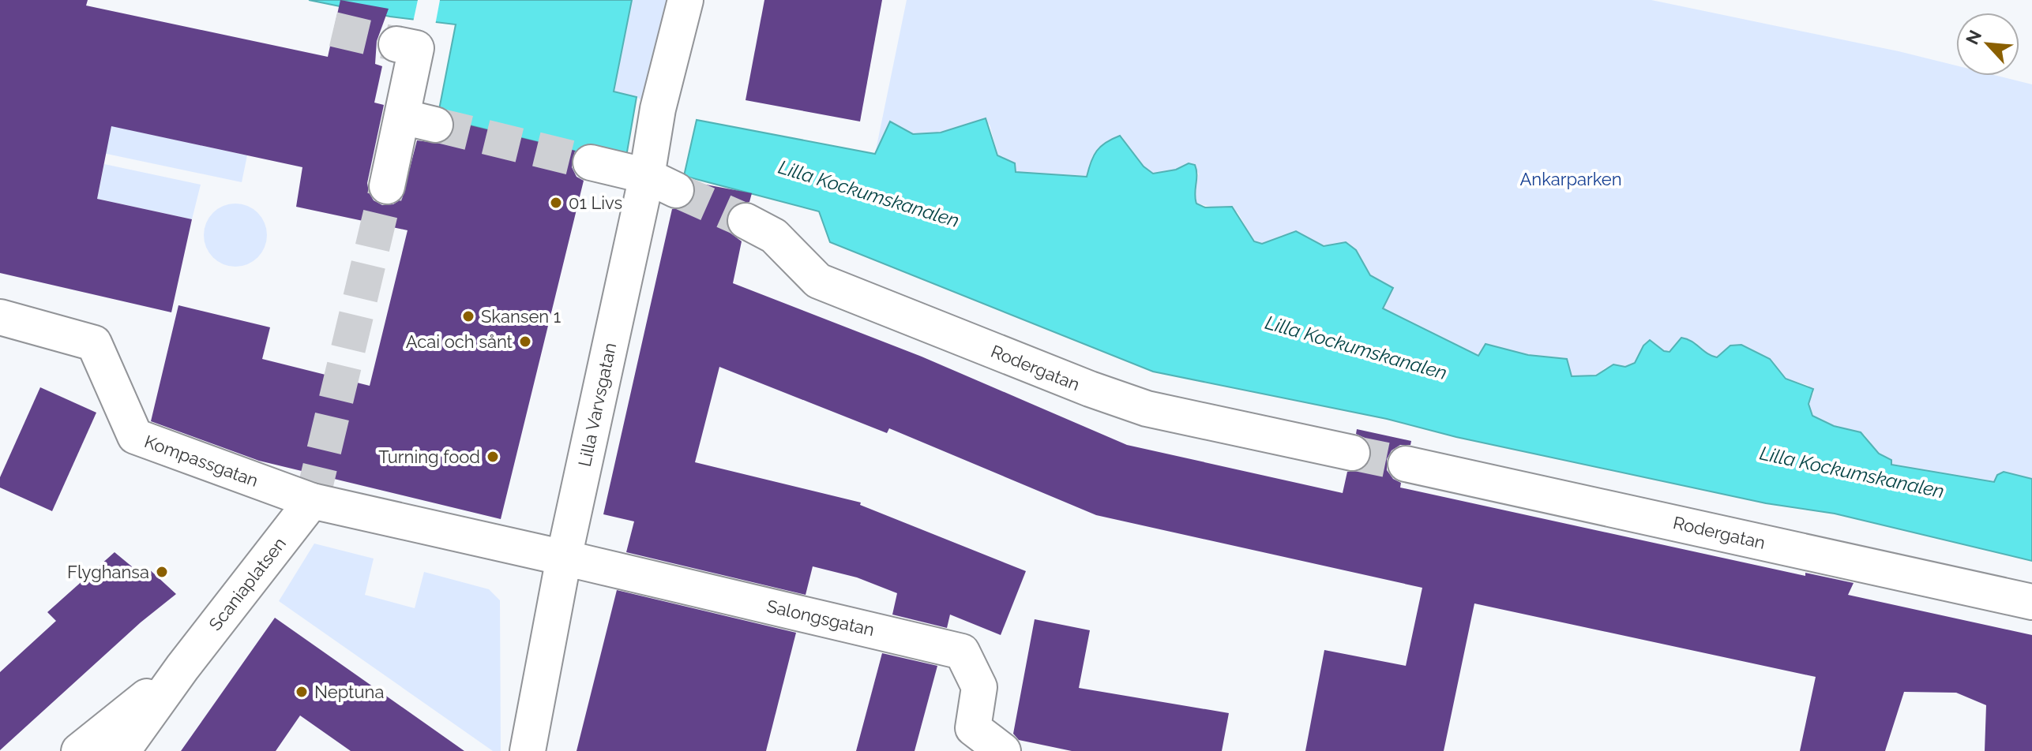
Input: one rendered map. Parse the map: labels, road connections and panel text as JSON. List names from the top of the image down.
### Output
{
  "streets": {
    "street": [
      "Rodergatan",
      "Lilla Varvsgatan",
      "Kompassgatan",
      "Scaniaplatsen",
      "Salongsgatan"
    ]
  },
  "crossings": [
    ["Lilla Varvsgatan", "Salongsgatan"],
    ["Kompassgatan", "Scaniaplatsen"]
  ],
  "water": ["Lilla Kockumskanalen"],
  "parks": ["Ankarparken"],
  "places": [
    "01 Livs",
    "Skansen 1",
    "Acai och sånt",
    "Turning food",
    "Flyghansa",
    "Neptuna"
  ],
  "north": "top left"
}
